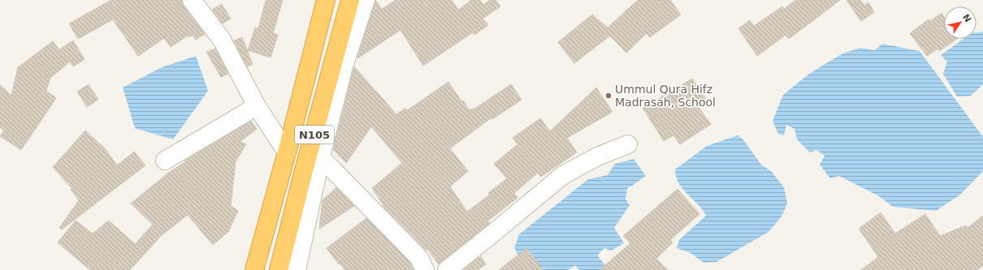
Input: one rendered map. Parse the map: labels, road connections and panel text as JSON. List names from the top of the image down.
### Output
{
  "streets": {
    "highway": ["N105"]
  },
  "places": ["Ummul Qura Hifz Madrasah, School"],
  "north": "top right"
}
